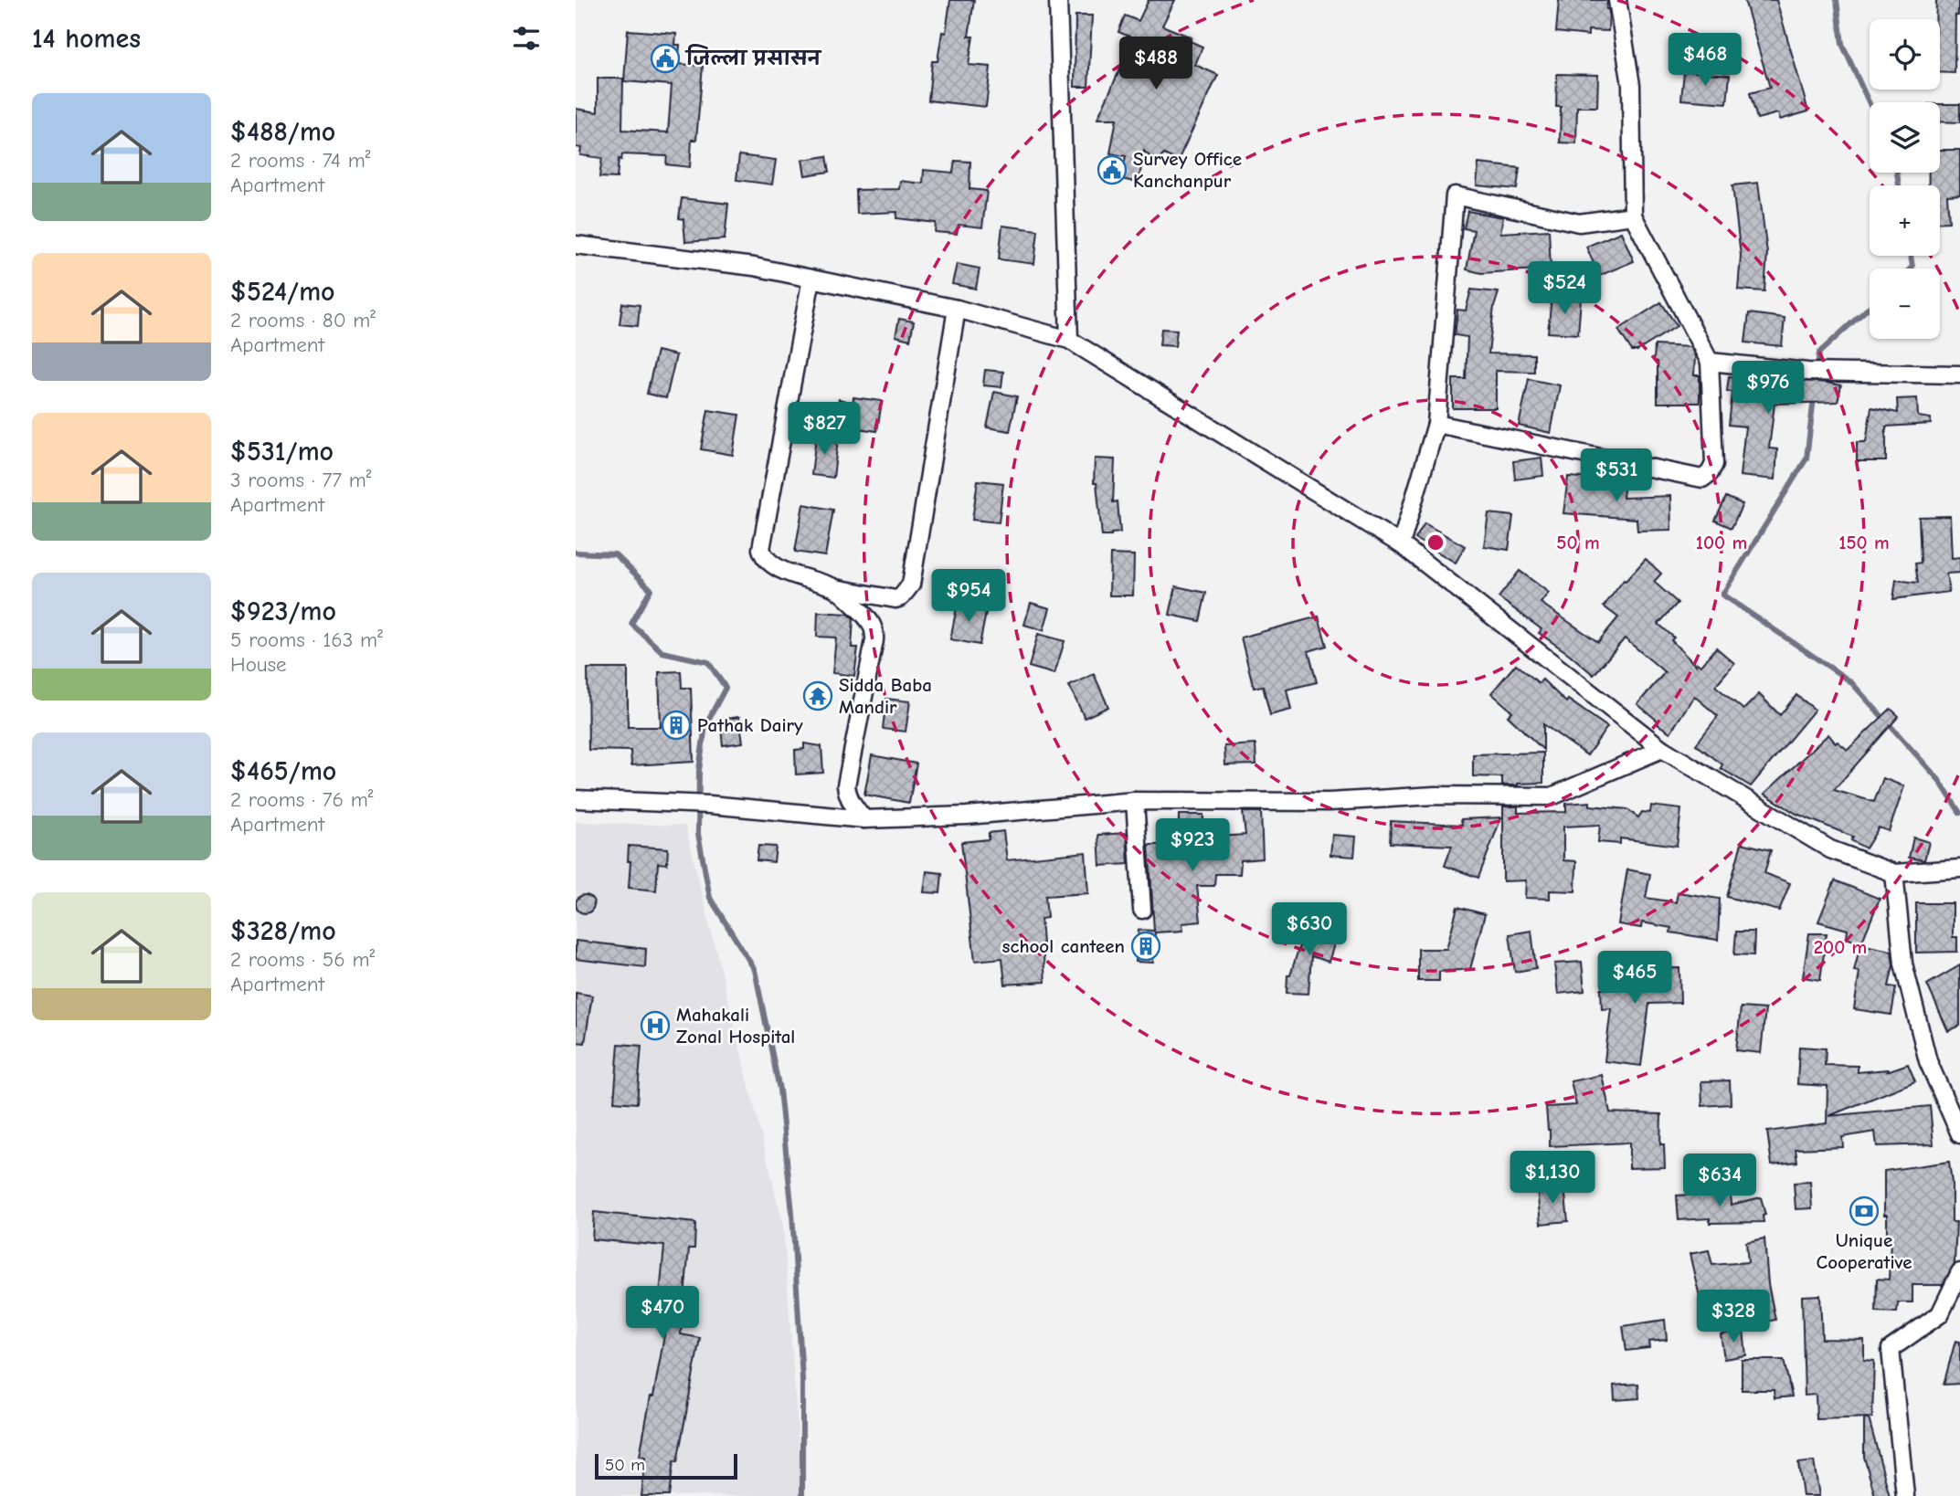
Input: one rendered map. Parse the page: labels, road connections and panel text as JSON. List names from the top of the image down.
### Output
{
  "places": {
    "public building": ["जिल्ला प्रसासन", "Survey Office Kanchanpur"],
    "temple": ["Sidda Baba Mandir"],
    "building": ["Pathak Dairy", "school canteen"],
    "hospital": ["Mahakali Zonal Hospital"],
    "bank": ["Unique Cooperative"]
  },
  "scale_bar": "50 m",
  "page": {
    "heading": "14 homes",
    "map_buttons": ["+", "−"],
    "price": [
      "$468",
      "$488",
      "$524",
      "$976",
      "$827",
      "$531",
      "$954",
      "$923",
      "$630",
      "$465",
      "$1,130",
      "$634",
      "$470",
      "$328"
    ],
    "list": [
      {
        "name": "$488/mo",
        "note": "2 rooms · 74 m² · Apartment"
      },
      {
        "name": "$524/mo",
        "note": "2 rooms · 80 m² · Apartment"
      },
      {
        "name": "$531/mo",
        "note": "3 rooms · 77 m² · Apartment"
      },
      {
        "name": "$923/mo",
        "note": "5 rooms · 163 m² · House"
      },
      {
        "name": "$465/mo",
        "note": "2 rooms · 76 m² · Apartment"
      },
      {
        "name": "$328/mo",
        "note": "2 rooms · 56 m² · Apartment"
      }
    ],
    "scale": "50 m"
  },
  "rings": [
    "50 m",
    "100 m",
    "150 m",
    "200 m"
  ]
}
